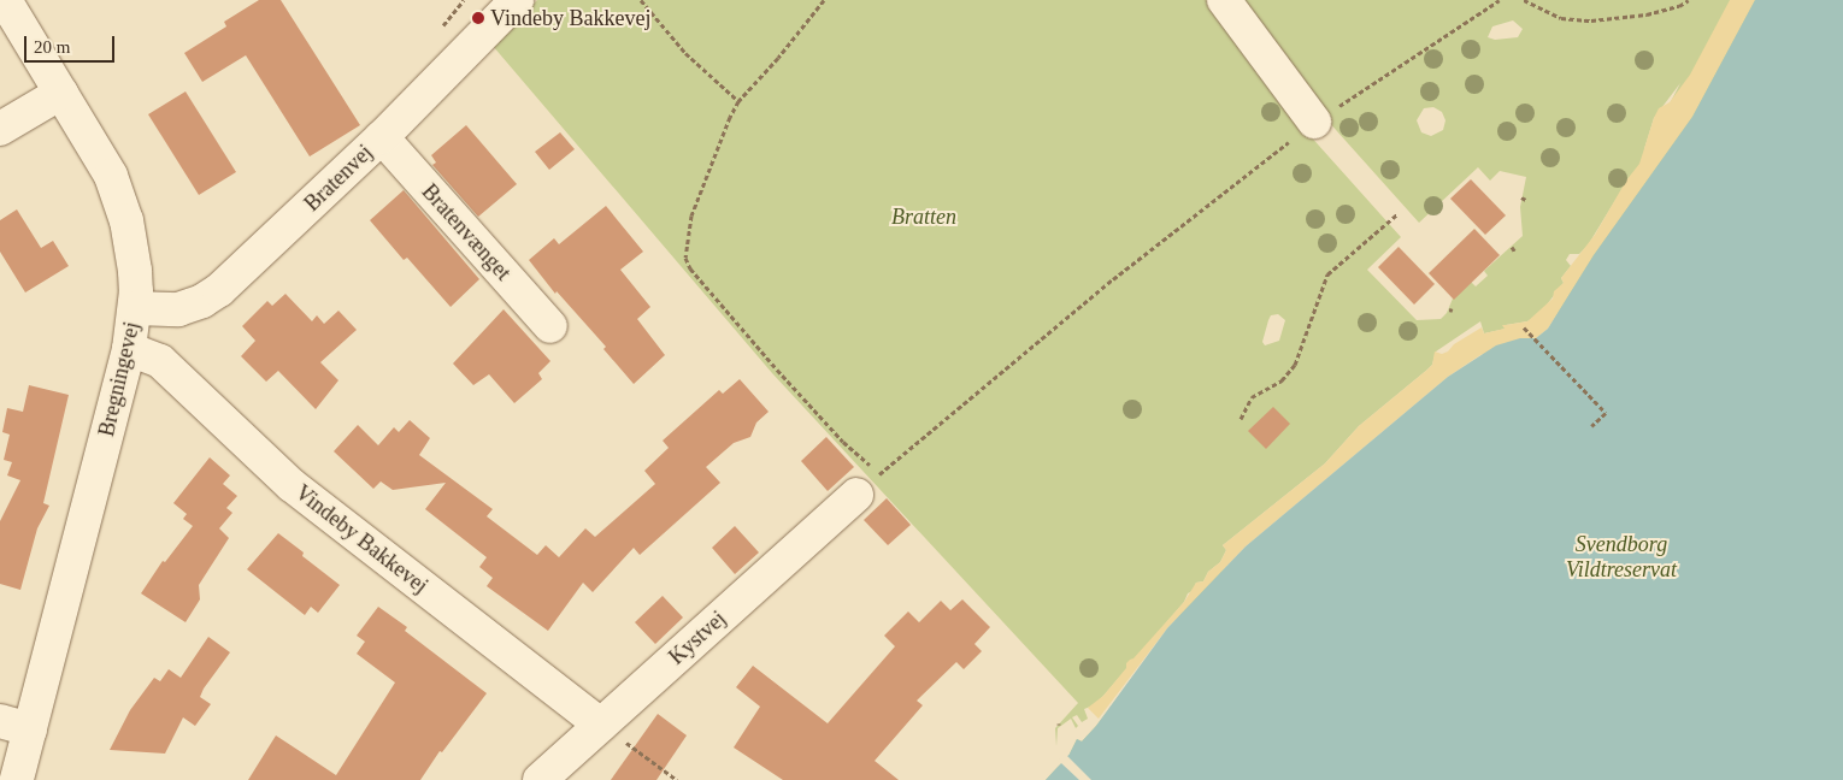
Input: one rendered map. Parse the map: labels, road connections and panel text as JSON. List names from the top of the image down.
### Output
{
  "streets": {
    "street": [
      "Bratenvej",
      "Bratenvænget",
      "Bregningevej",
      "Vindeby Bakkevej",
      "Kystvej"
    ]
  },
  "crossings": [
    ["Bratenvej", "Bratenvænget"],
    ["Bratenvej", "Bregningevej"],
    ["Bregningevej", "Vindeby Bakkevej"],
    ["Vindeby Bakkevej", "Kystvej"]
  ],
  "parks": ["Bratten", "Svendborg Vildtreservat"],
  "places": ["Vindeby Bakkevej"],
  "scale_bar": "20 m"
}
